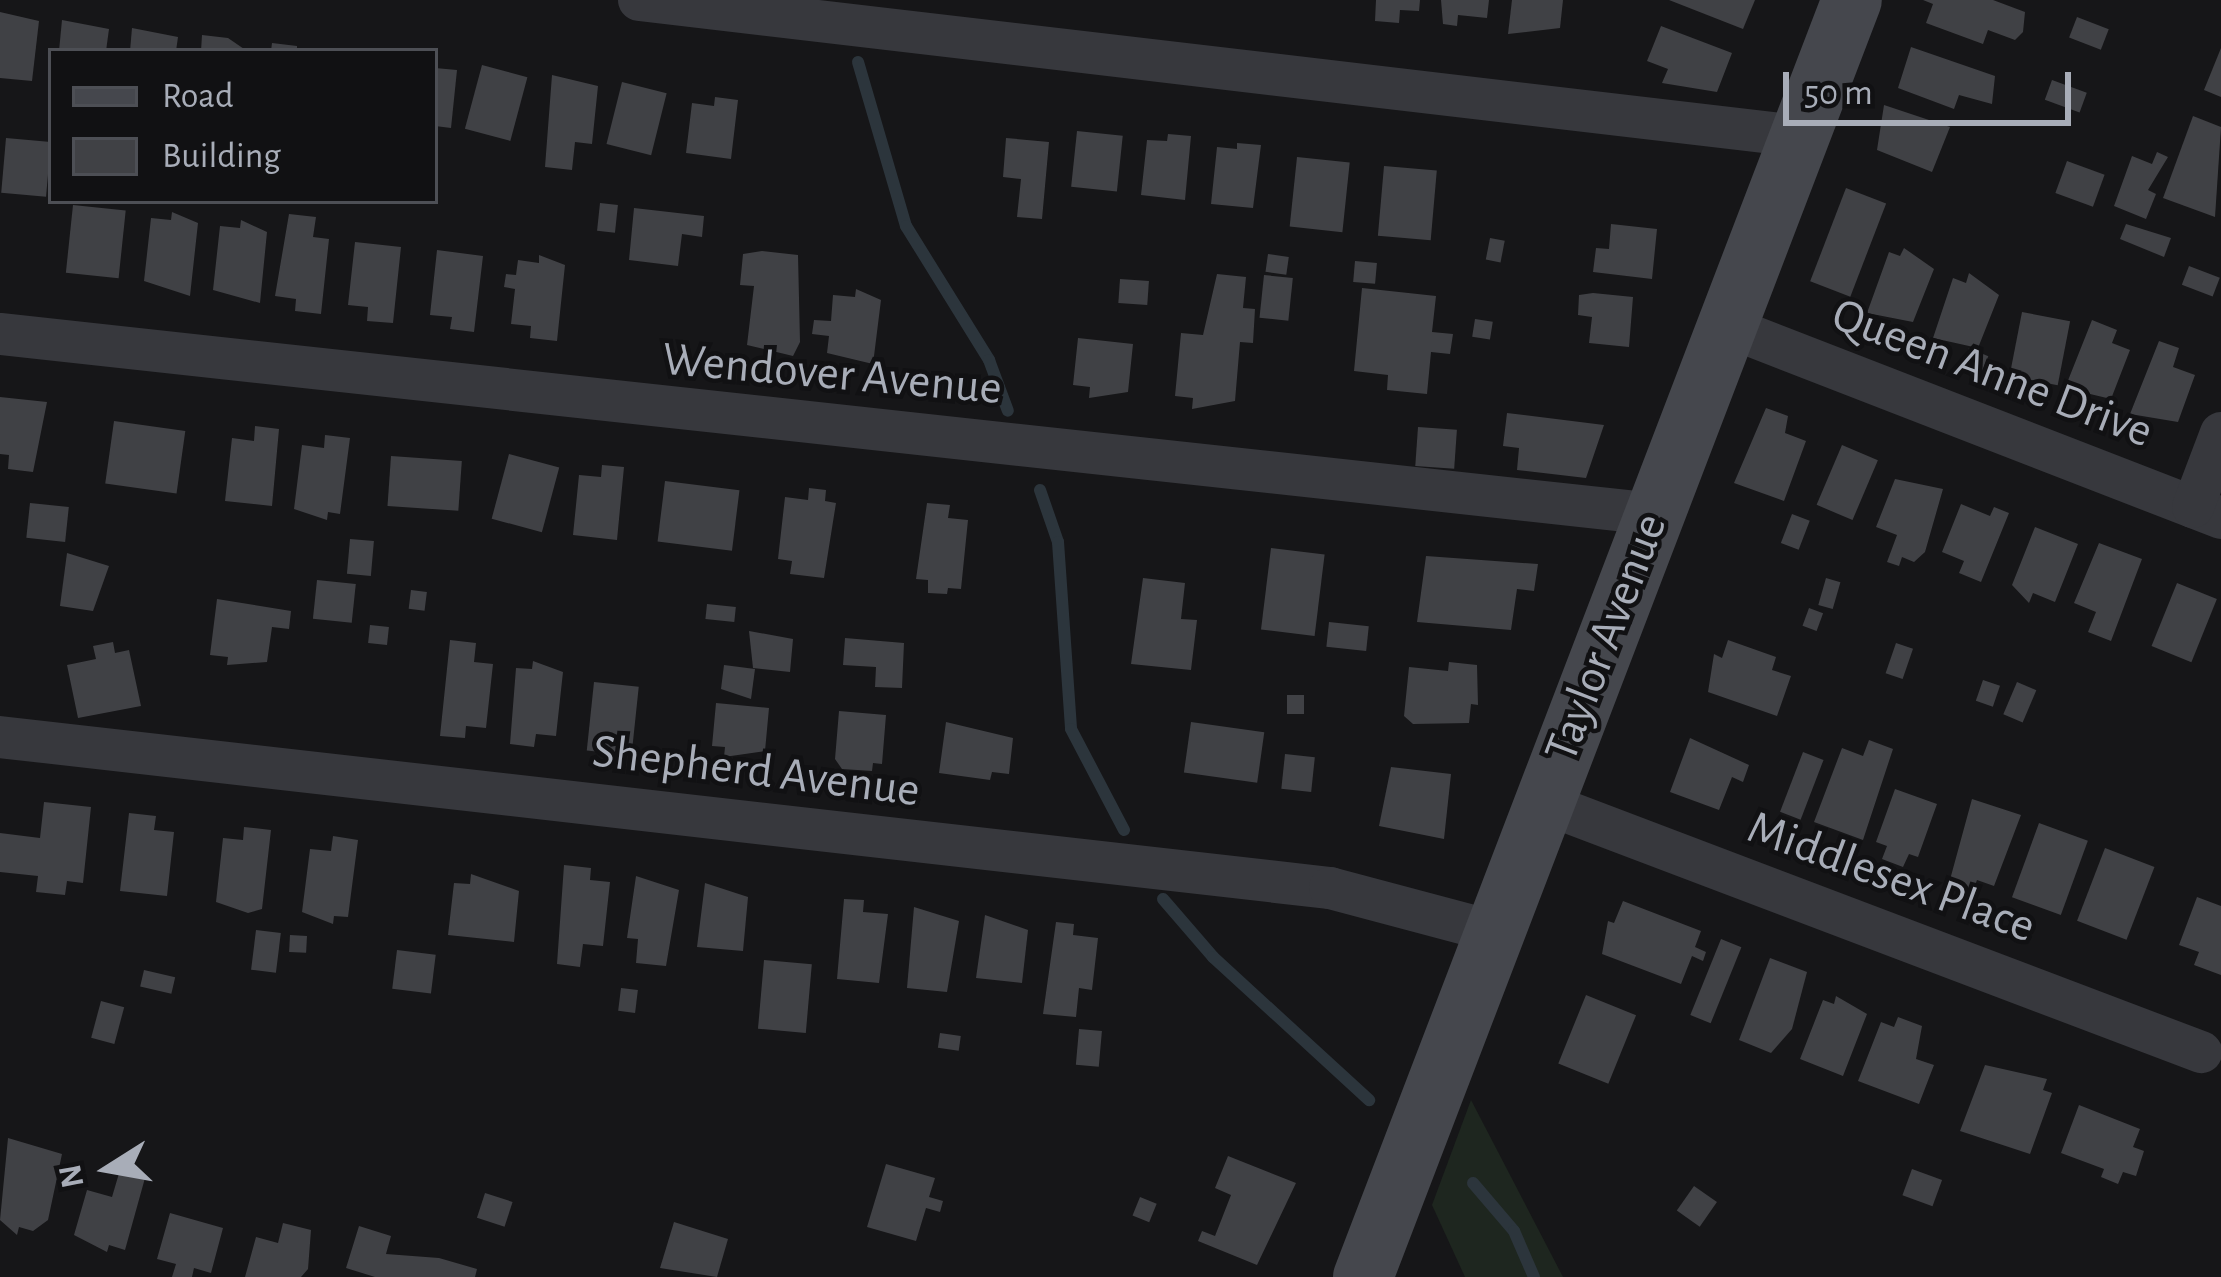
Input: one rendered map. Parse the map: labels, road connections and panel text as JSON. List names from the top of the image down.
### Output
{
  "streets": {
    "main road": ["Taylor Avenue"],
    "street": [
      "Queen Anne Drive",
      "Wendover Avenue",
      "Shepherd Avenue",
      "Middlesex Place"
    ]
  },
  "crossings": [
    ["Queen Anne Drive", "Taylor Avenue"],
    ["Wendover Avenue", "Taylor Avenue"],
    ["Taylor Avenue", "Shepherd Avenue"],
    ["Taylor Avenue", "Middlesex Place"]
  ],
  "legend": ["Road", "Building"],
  "scale_bar": "50 m",
  "north": "left"
}
